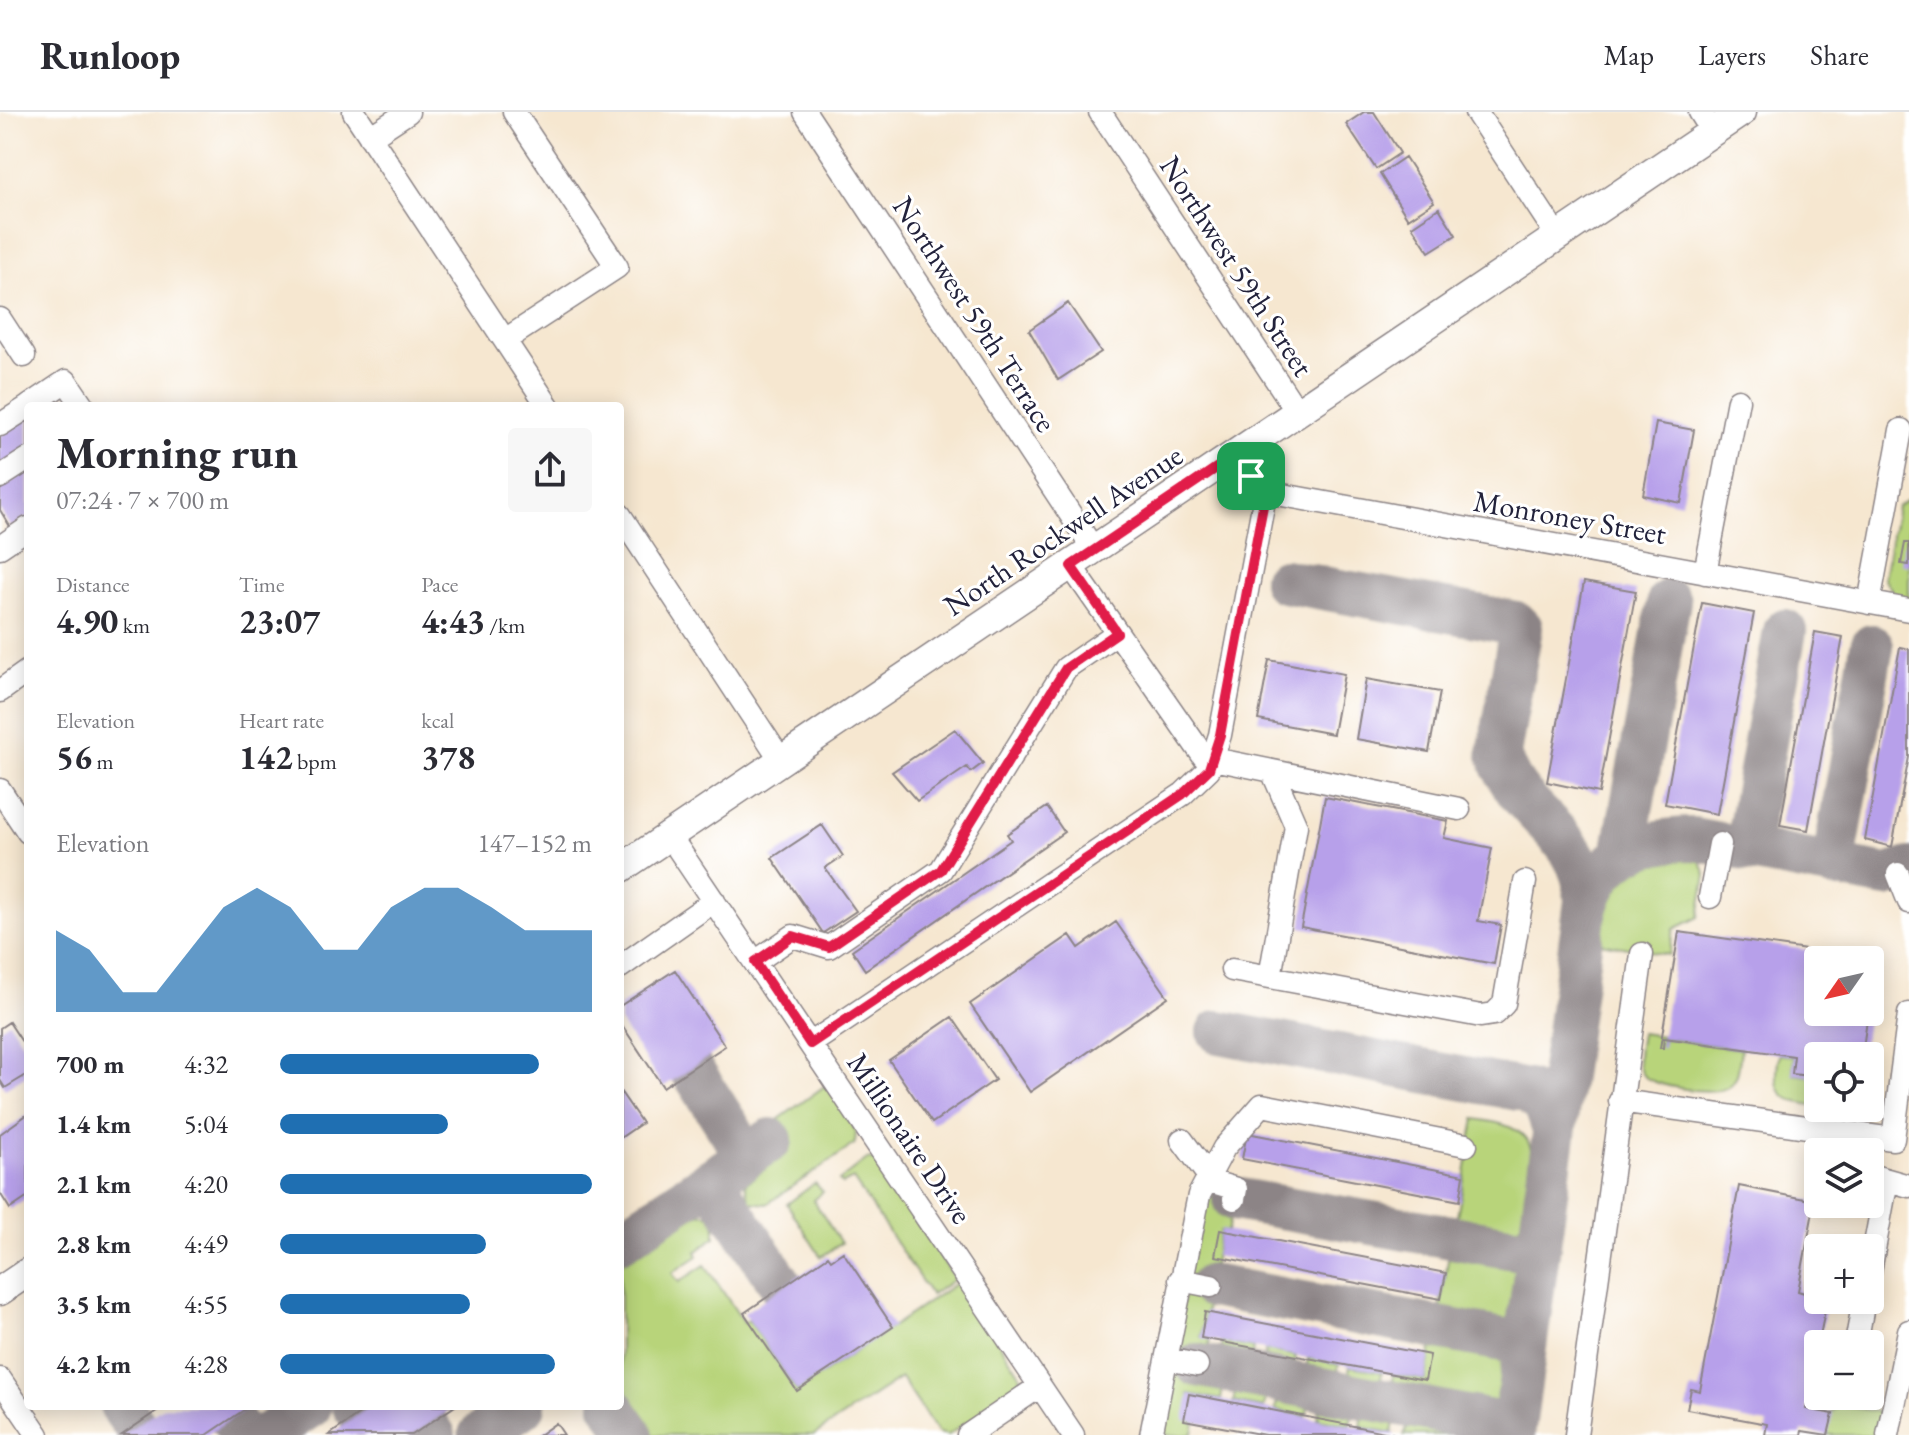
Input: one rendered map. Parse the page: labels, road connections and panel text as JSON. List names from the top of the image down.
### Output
{
  "streets": {
    "main road": ["North Rockwell Avenue"],
    "street": [
      "Northwest 59th Street",
      "Northwest 59th Terrace",
      "Monroney Street",
      "Millionaire Drive"
    ]
  },
  "crossings": [
    ["Northwest 59th Street", "North Rockwell Avenue"],
    ["Northwest 59th Terrace", "North Rockwell Avenue"],
    ["North Rockwell Avenue", "Millionaire Drive"]
  ],
  "north": "bottom left",
  "page": {
    "header": "Runloop",
    "nav": ["Map", "Layers", "Share"],
    "heading": ["Morning run", "07:24 · 7 × 700 m"],
    "stats": [
      ["Distance", "4.90 km"],
      ["Time", "23:07"],
      ["Pace", "4:43 /km"],
      ["Elevation", "56 m"],
      ["Heart rate", "142 bpm"],
      ["kcal", "378"]
    ],
    "chart": ["Elevation", "147–152 m"],
    "map_buttons": ["+", "−"],
    "list": [
      {
        "name": "700 m",
        "note": "4:32"
      },
      {
        "name": "1.4 km",
        "note": "5:04"
      },
      {
        "name": "2.1 km",
        "note": "4:20"
      },
      {
        "name": "2.8 km",
        "note": "4:49"
      },
      {
        "name": "3.5 km",
        "note": "4:55"
      },
      {
        "name": "4.2 km",
        "note": "4:28"
      }
    ]
  }
}
